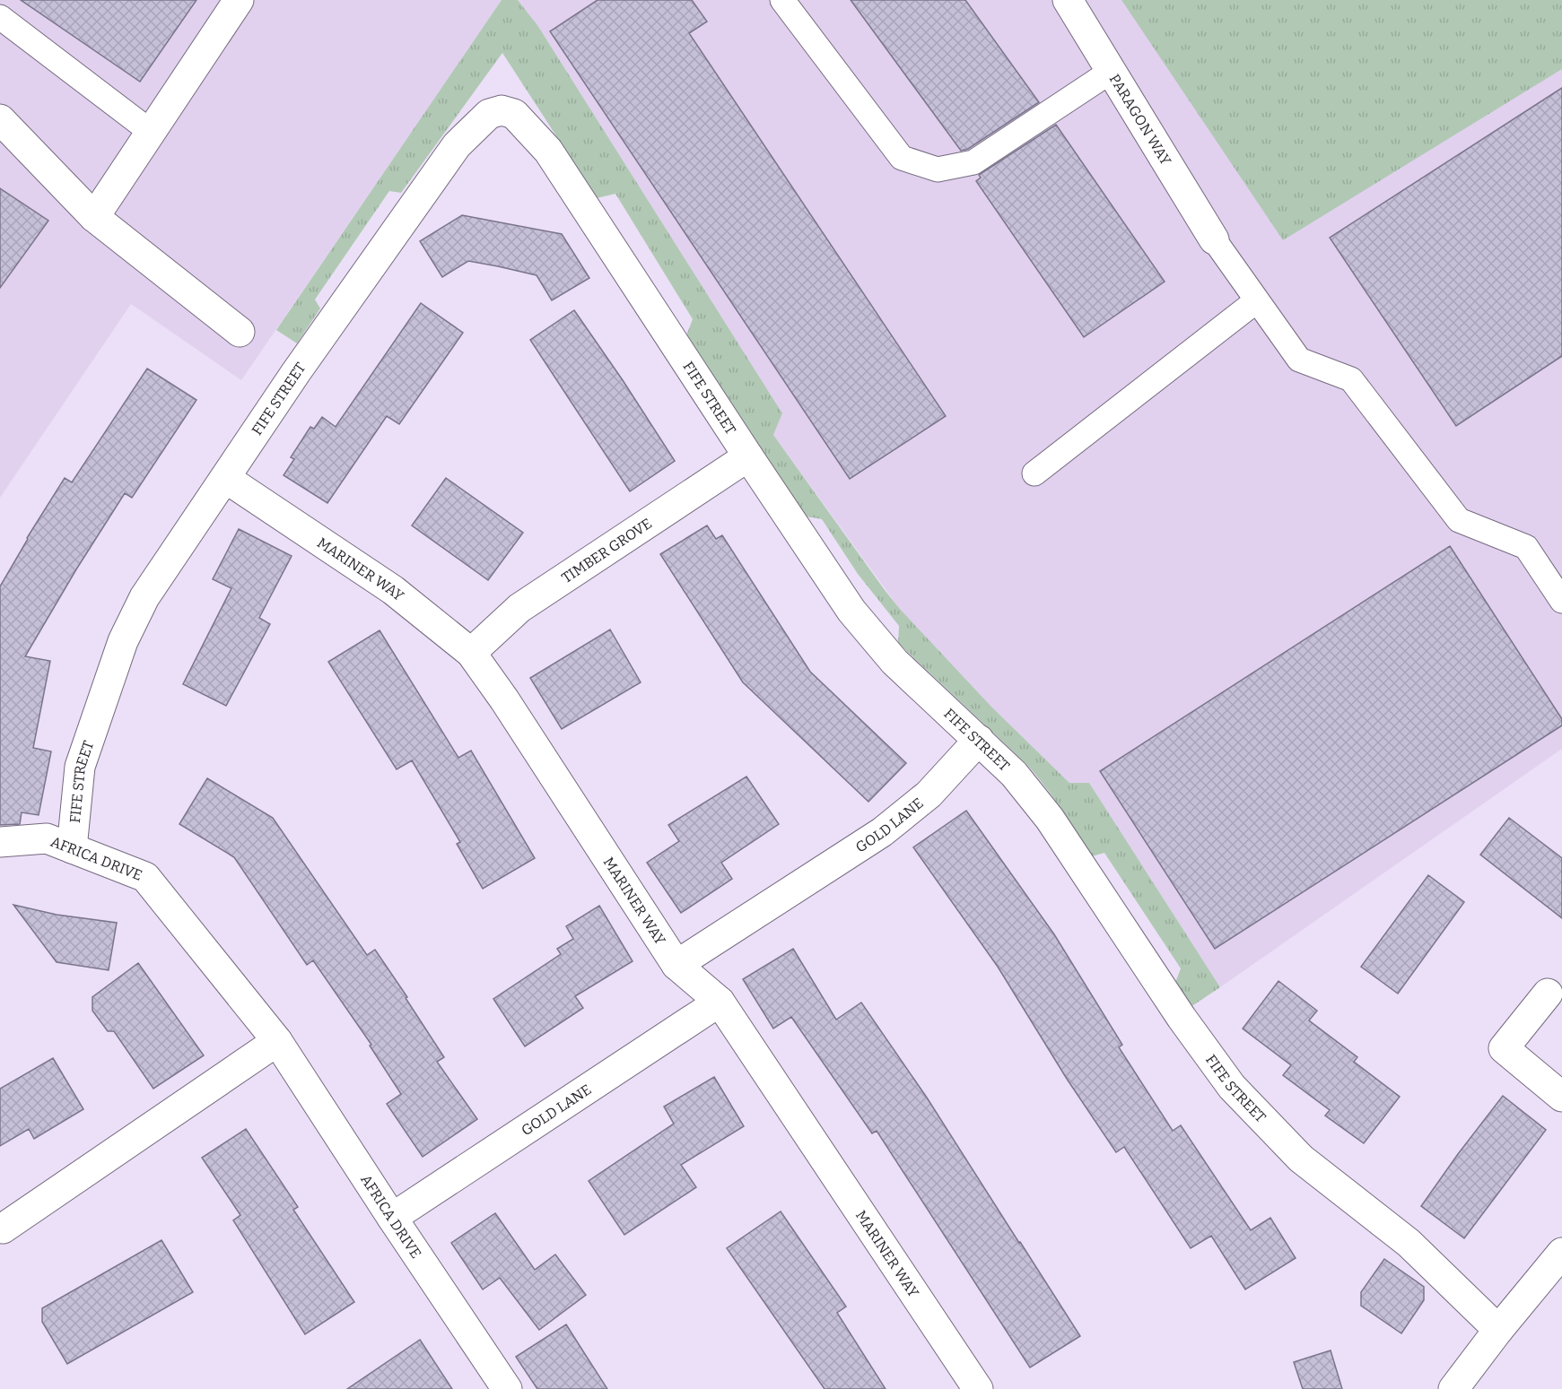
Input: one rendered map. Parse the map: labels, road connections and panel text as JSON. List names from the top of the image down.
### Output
{
  "streets": {
    "street": [
      "PARAGON WAY",
      "FIFE STREET",
      "TIMBER GROVE",
      "MARINER WAY",
      "GOLD LANE",
      "AFRICA DRIVE"
    ]
  },
  "crossings": [
    ["FIFE STREET", "TIMBER GROVE"],
    ["FIFE STREET", "MARINER WAY"],
    ["FIFE STREET", "GOLD LANE"],
    ["FIFE STREET", "AFRICA DRIVE"],
    ["TIMBER GROVE", "MARINER WAY"],
    ["MARINER WAY", "GOLD LANE"],
    ["GOLD LANE", "AFRICA DRIVE"]
  ]
}
